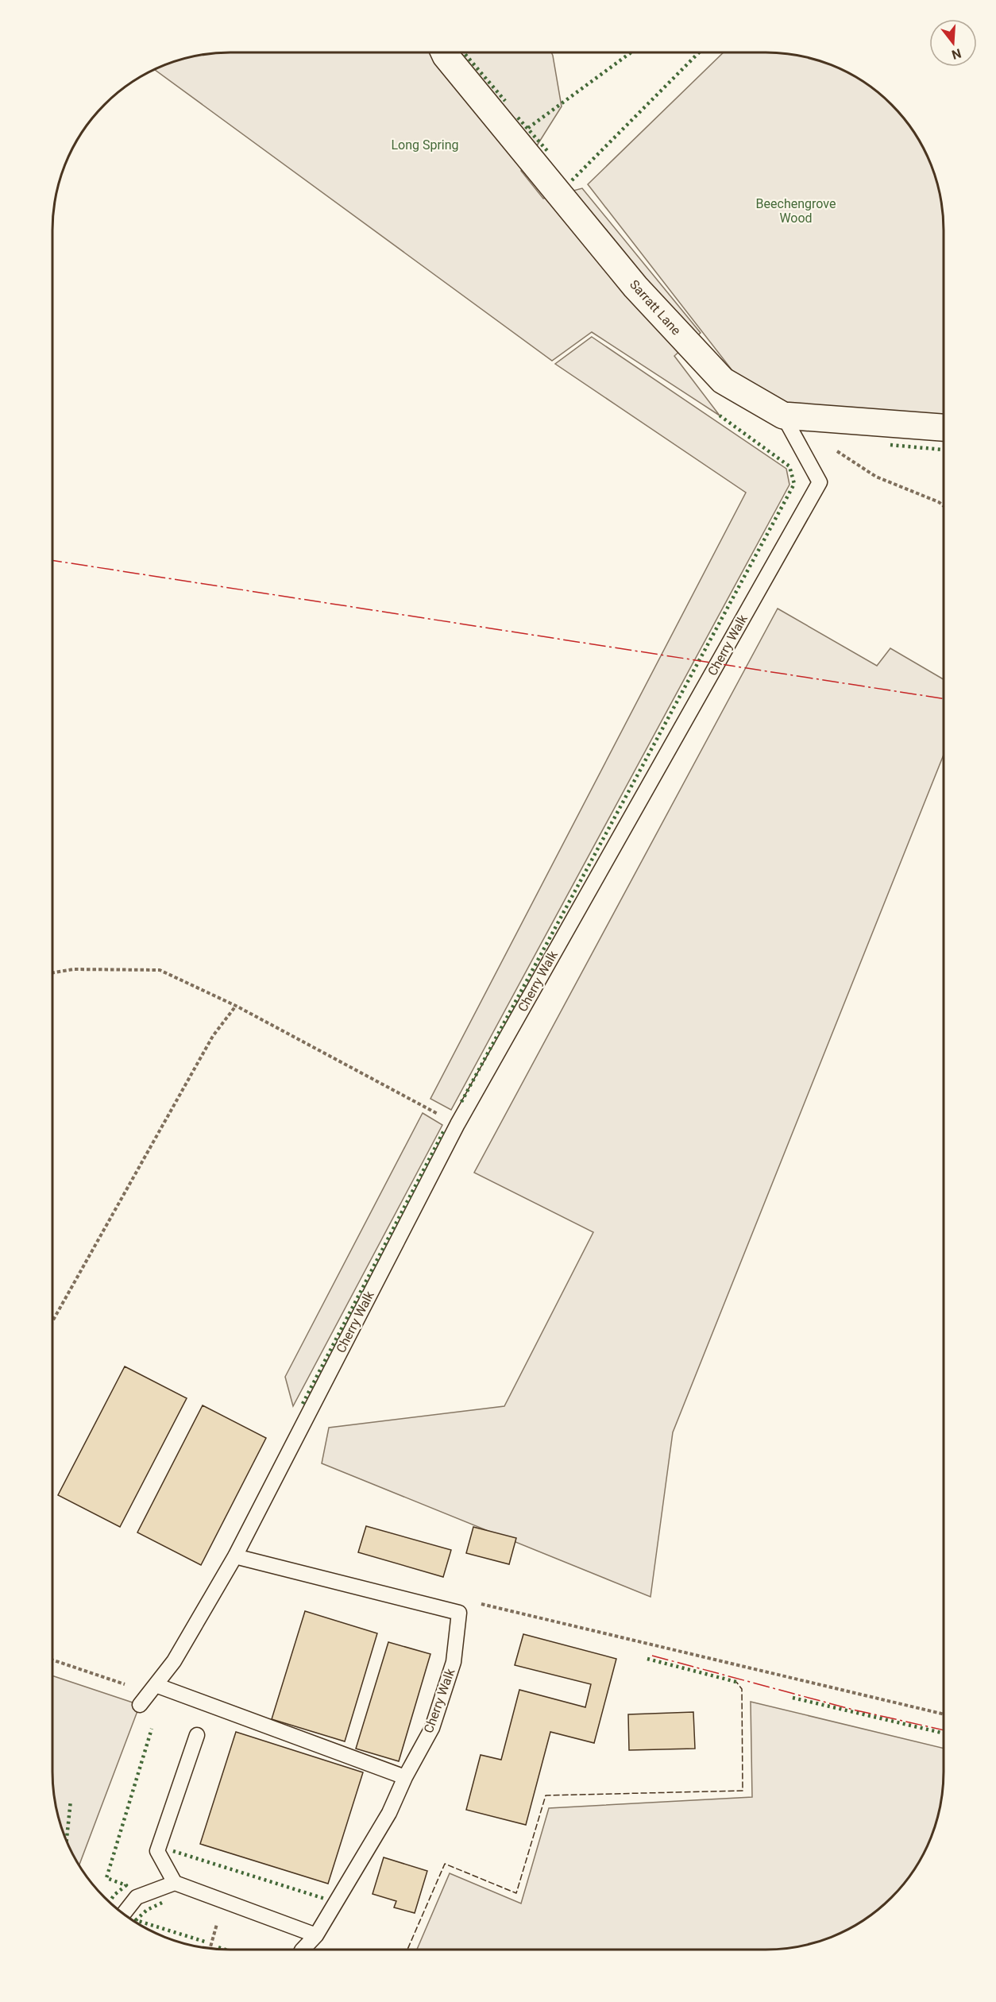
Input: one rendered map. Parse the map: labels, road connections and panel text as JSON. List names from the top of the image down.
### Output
{
  "streets": {
    "street": ["Sarratt Lane"],
    "lane": ["Cherry Walk"]
  },
  "crossings": [
    ["Sarratt Lane", "Cherry Walk"]
  ],
  "parks": ["Long Spring", "Beechengrove Wood"],
  "north": "bottom"
}
